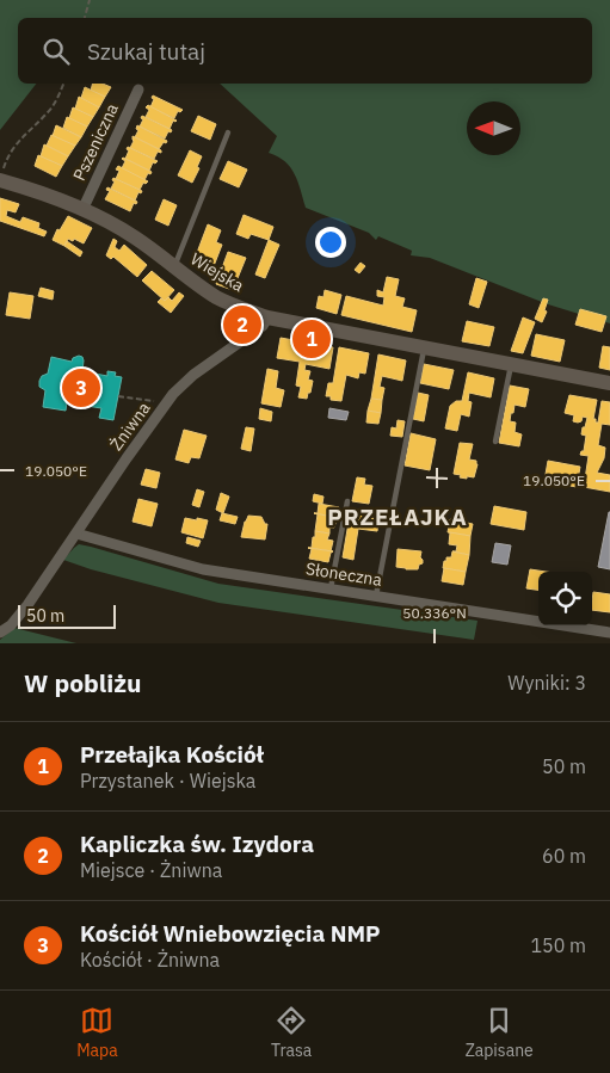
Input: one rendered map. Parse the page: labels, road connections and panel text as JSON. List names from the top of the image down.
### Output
{
  "streets": {
    "street": [
      "Pszeniczna",
      "Wiejska",
      "Żniwna",
      "Słoneczna"
    ]
  },
  "crossings": [
    ["Pszeniczna", "Wiejska"],
    ["Wiejska", "Żniwna"],
    ["Żniwna", "Słoneczna"]
  ],
  "districts": ["PRZEŁAJKA"],
  "scale_bar": "50 m",
  "north": "left",
  "page": {
    "search": "Szukaj tutaj",
    "pins": ["2", "1", "3"],
    "scale": "50 m",
    "heading": ["W pobliżu", "Wyniki: 3"],
    "list": [
      {
        "mark": "1",
        "name": "Przełajka Kościół",
        "note": "Przystanek · Wiejska",
        "value": "50 m"
      },
      {
        "mark": "2",
        "name": "Kapliczka św. Izydora",
        "note": "Miejsce · Żniwna",
        "value": "60 m"
      },
      {
        "mark": "3",
        "name": "Kościół Wniebowzięcia NMP",
        "note": "Kościół · Żniwna",
        "value": "150 m"
      }
    ],
    "nav": ["Mapa", "Trasa", "Zapisane"]
  },
  "coordinates": ["19.050°E", "50.336°N"]
}
